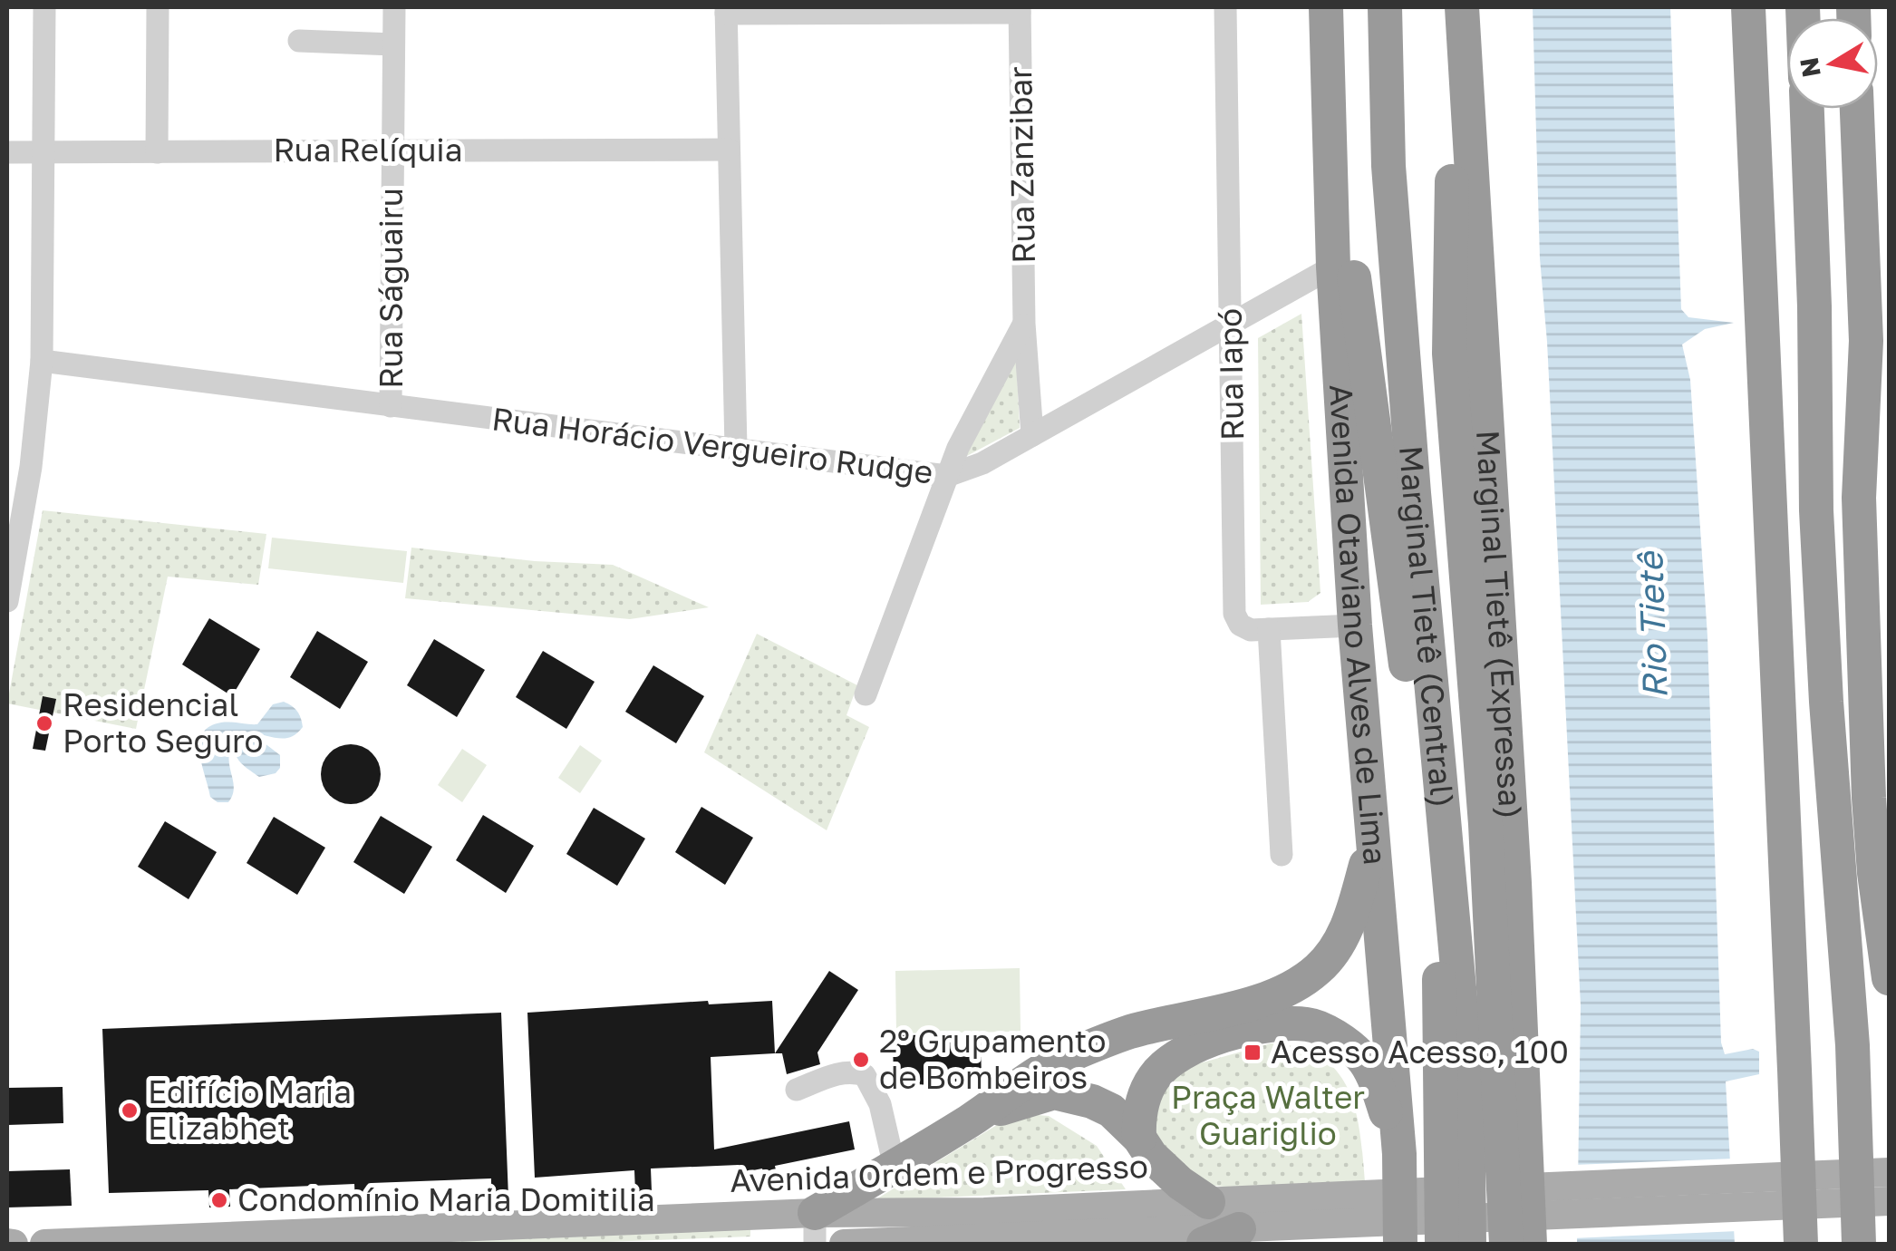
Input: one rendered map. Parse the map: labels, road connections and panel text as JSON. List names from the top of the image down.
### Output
{
  "streets": {
    "highway": ["Avenida Otaviano Alves de Lima", "Marginal Tietê (Central)", "Marginal Tietê (Expressa)"],
    "main road": ["Avenida Ordem e Progresso"],
    "street": [
      "Rua Relíquia",
      "Rua Zanzibar",
      "Rua Ságuairu",
      "Rua Iapó",
      "Rua Horácio Vergueiro Rudge"
    ]
  },
  "crossings": [
    ["Rua Relíquia", "Rua Ságuairu"],
    ["Rua Zanzibar", "Rua Horácio Vergueiro Rudge"],
    ["Rua Ságuairu", "Rua Horácio Vergueiro Rudge"],
    ["Rua Iapó", "Rua Horácio Vergueiro Rudge"],
    ["Rua Horácio Vergueiro Rudge", "Avenida Otaviano Alves de Lima"]
  ],
  "water": ["Rio Tietê"],
  "parks": ["Praça Walter Guariglio"],
  "places": {
    "other": [
      "Residencial Porto Seguro",
      "2º Grupamento de Bombeiros",
      "Edifício Maria Elizabhet",
      "Condomínio Maria Domitilia"
    ],
    "transit": ["Acesso Acesso, 100"]
  },
  "north": "left"
}
